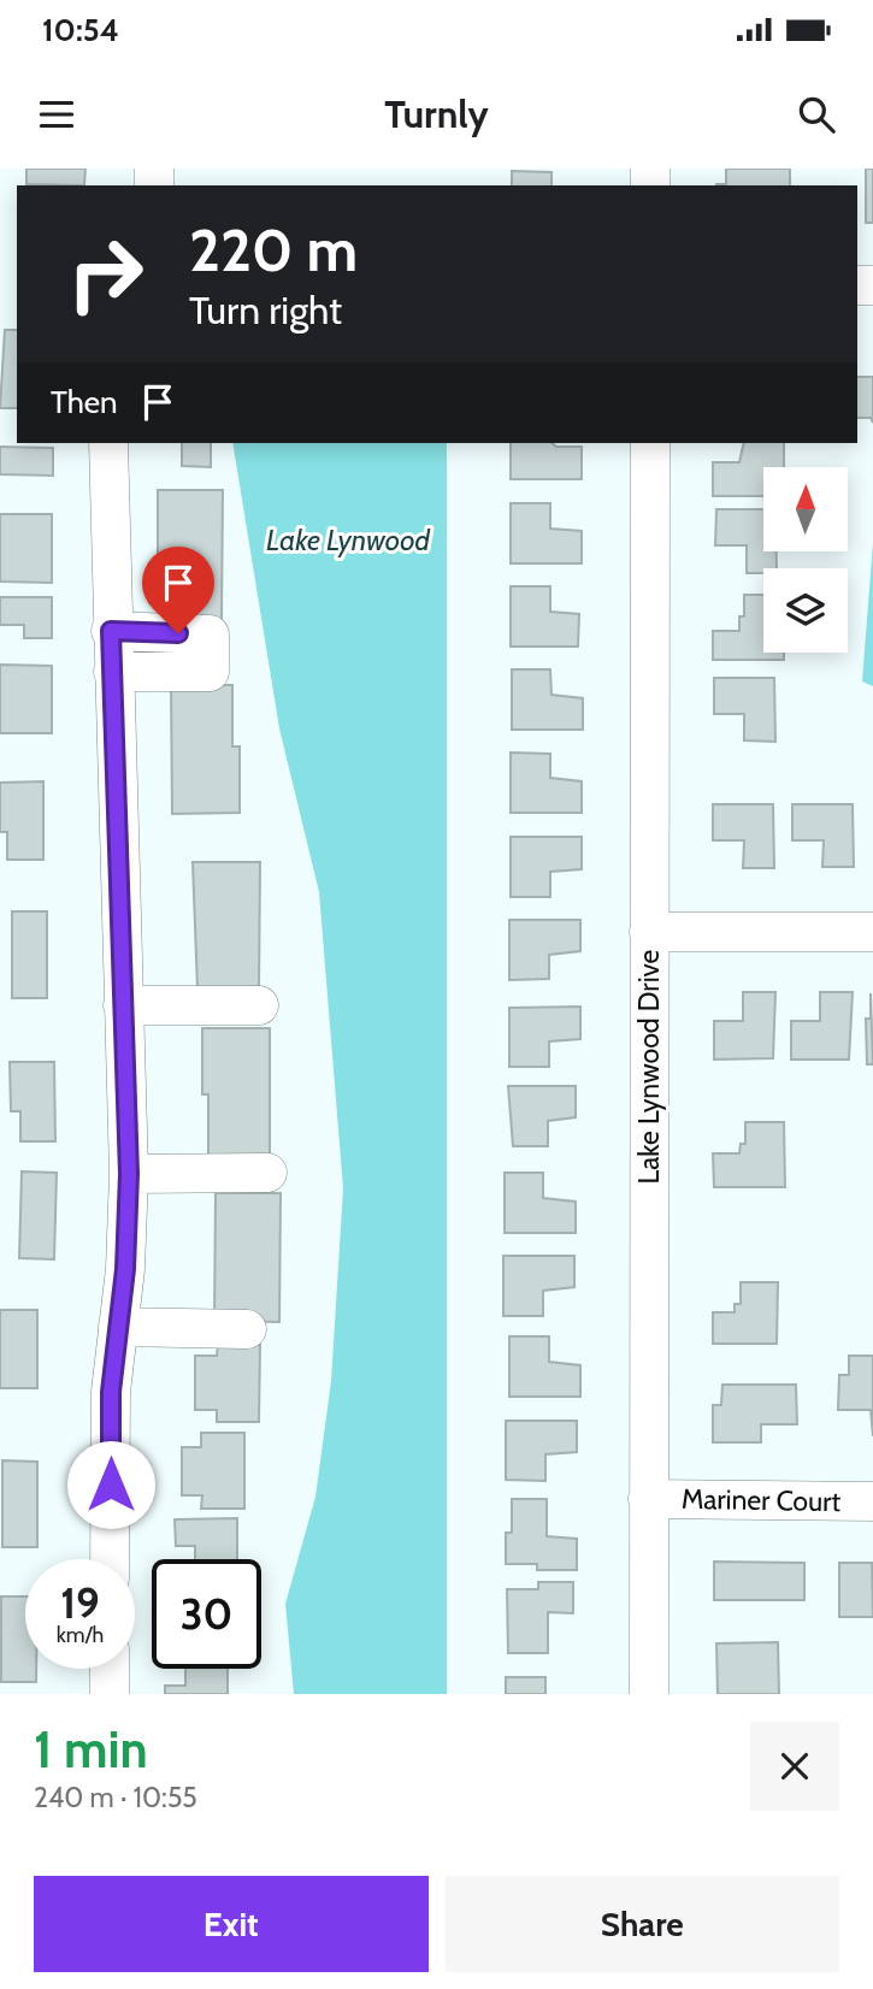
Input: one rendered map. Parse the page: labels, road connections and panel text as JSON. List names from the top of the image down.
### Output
{
  "streets": {
    "street": ["Lake Lynwood Drive", "Mariner Court"]
  },
  "crossings": [
    ["Lake Lynwood Drive", "Mariner Court"]
  ],
  "water": ["Lake Lynwood"],
  "north": "top",
  "page": {
    "status": "10:54",
    "header": "Turnly",
    "turn": ["220 m", "Turn right"],
    "then": "Then",
    "speed": "19 km/h",
    "limit": "30",
    "heading": ["1 min", "240 m · 10:55"],
    "buttons": ["Exit", "Share"]
  }
}
